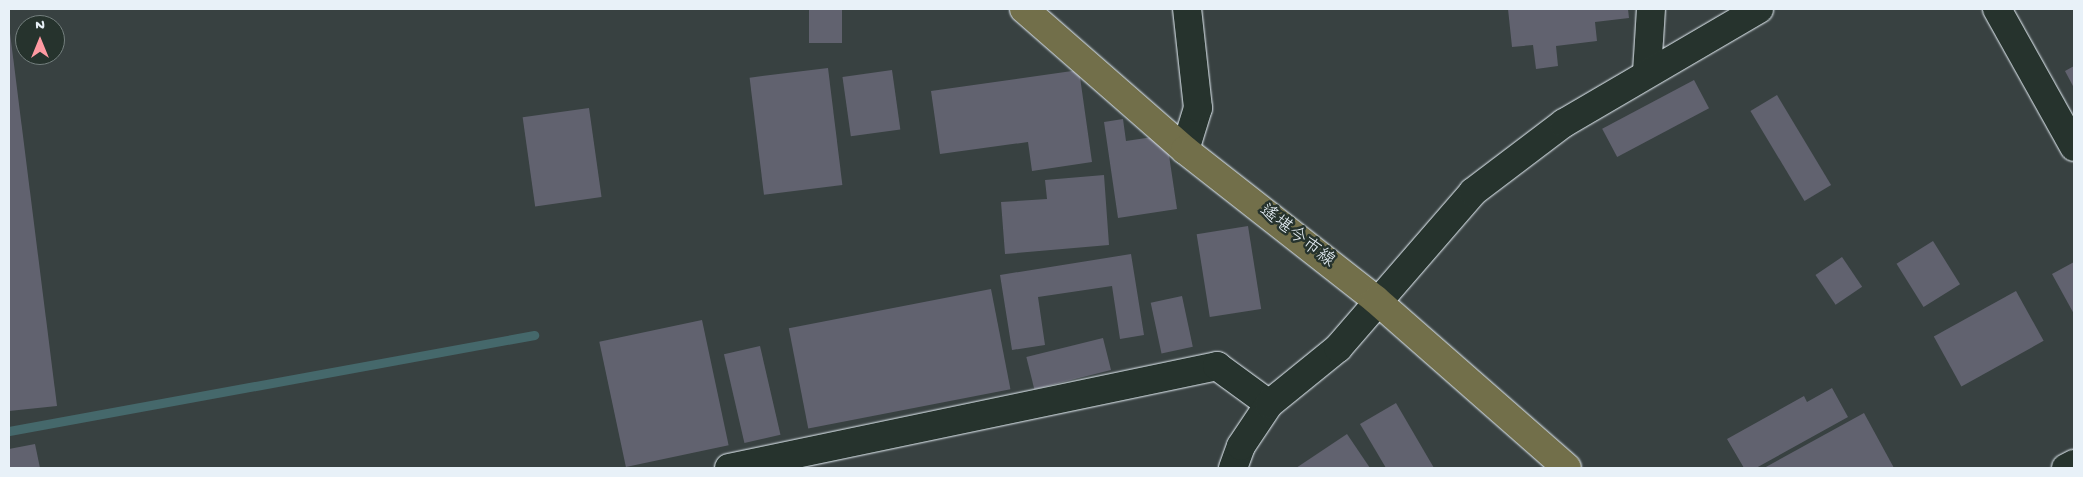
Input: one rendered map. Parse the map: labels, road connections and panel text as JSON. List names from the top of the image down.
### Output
{
  "streets": {
    "main road": ["遙堪今市線"]
  },
  "north": "top"
}
